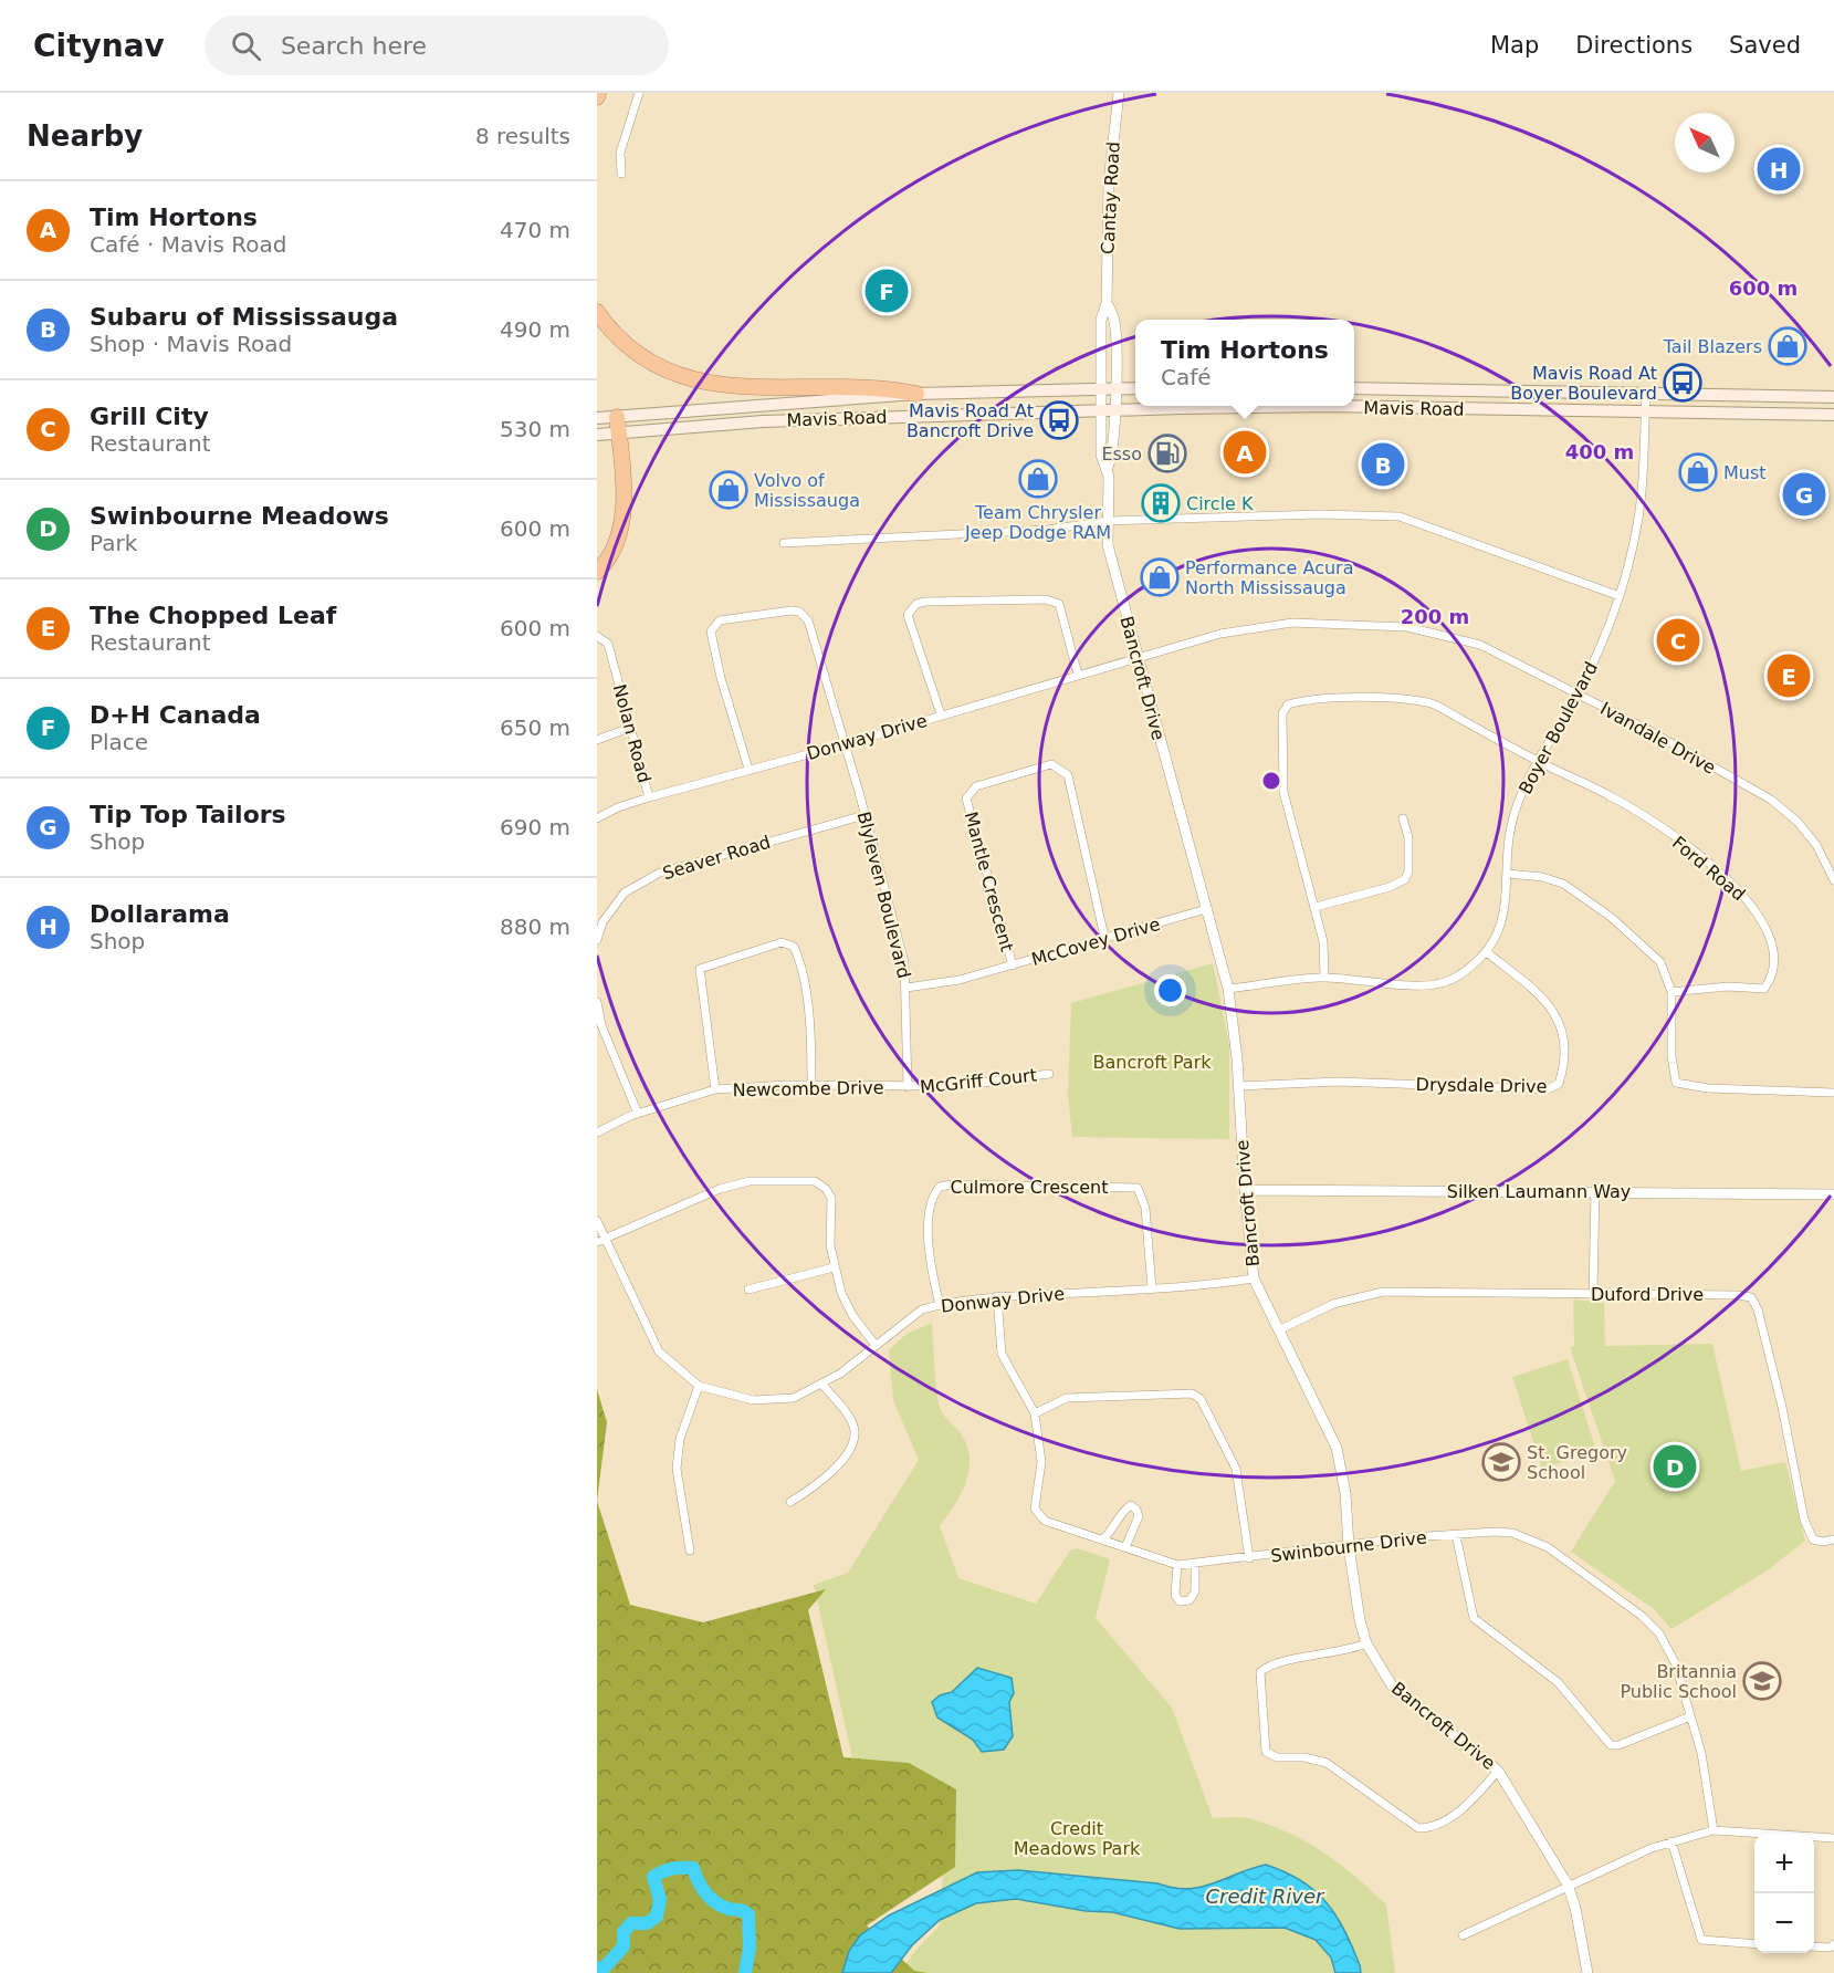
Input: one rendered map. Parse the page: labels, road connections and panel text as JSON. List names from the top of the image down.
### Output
{
  "streets": {
    "main road": ["Mavis Road"],
    "street": [
      "Cantay Road",
      "Bancroft Drive",
      "Boyer Boulevard",
      "Nolan Road",
      "Donway Drive",
      "Ivandale Drive",
      "Seaver Road",
      "Ford Road",
      "Mantle Crescent",
      "Blyleven Boulevard",
      "McCovey Drive",
      "McGriff Court",
      "Drysdale Drive",
      "Newcombe Drive",
      "Culmore Crescent",
      "Silken Laumann Way",
      "Duford Drive",
      "Swinbourne Drive"
    ]
  },
  "crossings": [
    ["Cantay Road", "Mavis Road"],
    ["Cantay Road", "Bancroft Drive"],
    ["Mavis Road", "Bancroft Drive"],
    ["Mavis Road", "Boyer Boulevard"],
    ["Bancroft Drive", "Donway Drive"],
    ["Bancroft Drive", "Ivandale Drive"],
    ["Bancroft Drive", "McCovey Drive"],
    ["Bancroft Drive", "Drysdale Drive"],
    ["Bancroft Drive", "Silken Laumann Way"],
    ["Bancroft Drive", "Duford Drive"],
    ["Bancroft Drive", "Swinbourne Drive"],
    ["Boyer Boulevard", "Ivandale Drive"],
    ["Boyer Boulevard", "Ford Road"],
    ["Boyer Boulevard", "Drysdale Drive"],
    ["Nolan Road", "Donway Drive"],
    ["Donway Drive", "Ivandale Drive"],
    ["Donway Drive", "Blyleven Boulevard"],
    ["Donway Drive", "Culmore Crescent"],
    ["Donway Drive", "Swinbourne Drive"],
    ["Seaver Road", "Blyleven Boulevard"],
    ["Mantle Crescent", "McCovey Drive"],
    ["Blyleven Boulevard", "McCovey Drive"],
    ["Blyleven Boulevard", "McGriff Court"],
    ["Blyleven Boulevard", "Newcombe Drive"],
    ["McGriff Court", "Newcombe Drive"]
  ],
  "water": ["Credit River"],
  "parks": ["Bancroft Park", "Credit Meadows Park"],
  "places": {
    "shop": [
      "Tail Blazers",
      "Must",
      "Team Chrysler Jeep Dodge RAM",
      "Volvo of Mississauga",
      "Performance Acura North Mississauga"
    ],
    "bus stop": ["Mavis Road At Boyer Boulevard", "Mavis Road At Bancroft Drive"],
    "fuel station": ["Esso"],
    "building": ["Circle K"],
    "school or university": ["St. Gregory School", "Britannia Public School"]
  },
  "north": "top left",
  "page": {
    "header": "Citynav",
    "search": "Search here",
    "nav": ["Map", "Directions", "Saved"],
    "heading": ["Nearby", "8 results"],
    "pins": [
      "H",
      "F",
      "A",
      "B",
      "G",
      "C",
      "E",
      "D"
    ],
    "list": [
      {
        "mark": "A",
        "name": "Tim Hortons",
        "note": "Café · Mavis Road",
        "value": "470 m"
      },
      {
        "mark": "B",
        "name": "Subaru of Mississauga",
        "note": "Shop · Mavis Road",
        "value": "490 m"
      },
      {
        "mark": "C",
        "name": "Grill City",
        "note": "Restaurant",
        "value": "530 m"
      },
      {
        "mark": "D",
        "name": "Swinbourne Meadows",
        "note": "Park",
        "value": "600 m"
      },
      {
        "mark": "E",
        "name": "The Chopped Leaf",
        "note": "Restaurant",
        "value": "600 m"
      },
      {
        "mark": "F",
        "name": "D+H Canada",
        "note": "Place",
        "value": "650 m"
      },
      {
        "mark": "G",
        "name": "Tip Top Tailors",
        "note": "Shop",
        "value": "690 m"
      },
      {
        "mark": "H",
        "name": "Dollarama",
        "note": "Shop",
        "value": "880 m"
      }
    ],
    "popup": ["Tim Hortons", "Café"],
    "map_buttons": ["+", "−"]
  },
  "rings": ["600 m", "400 m", "200 m"]
}
